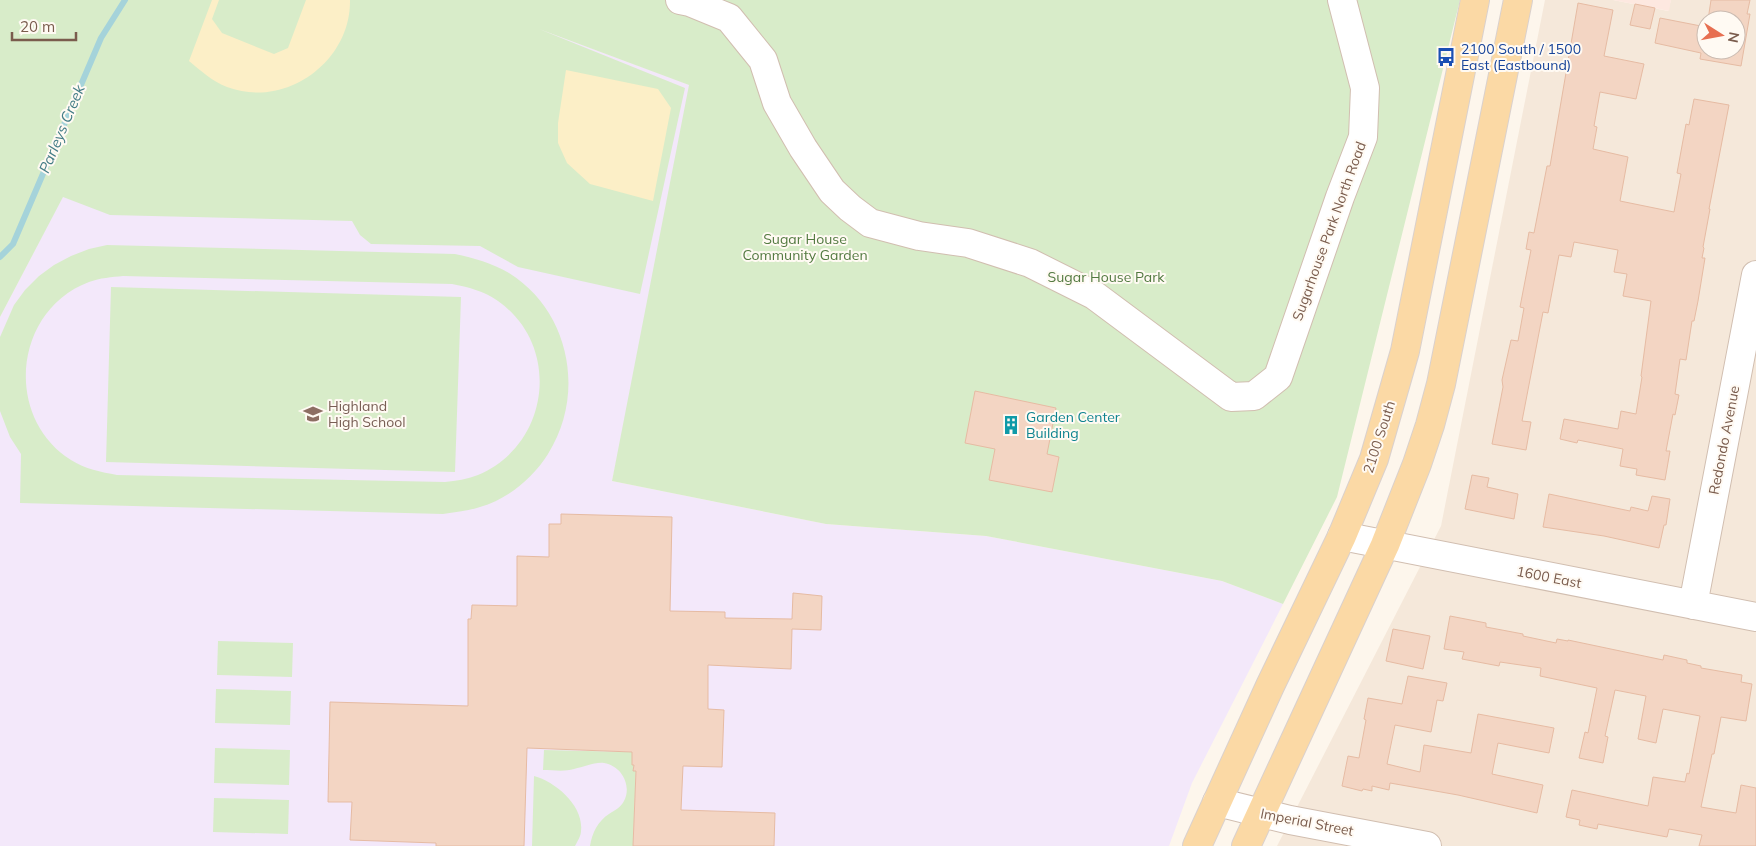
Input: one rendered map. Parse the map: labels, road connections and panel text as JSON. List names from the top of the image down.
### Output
{
  "streets": {
    "main road": ["2100 South"],
    "street": [
      "Sugarhouse Park North Road",
      "Redondo Avenue",
      "1600 East",
      "Imperial Street"
    ]
  },
  "crossings": [
    ["2100 South", "1600 East"],
    ["2100 South", "Imperial Street"],
    ["Redondo Avenue", "1600 East"]
  ],
  "water": ["Parleys Creek"],
  "parks": ["Sugar House Community Garden", "Sugar House Park"],
  "places": {
    "bus stop": ["2100 South / 1500 East (Eastbound)"],
    "school or university": ["Highland High School"],
    "building": ["Garden Center Building"]
  },
  "scale_bar": "20 m",
  "north": "right"
}
